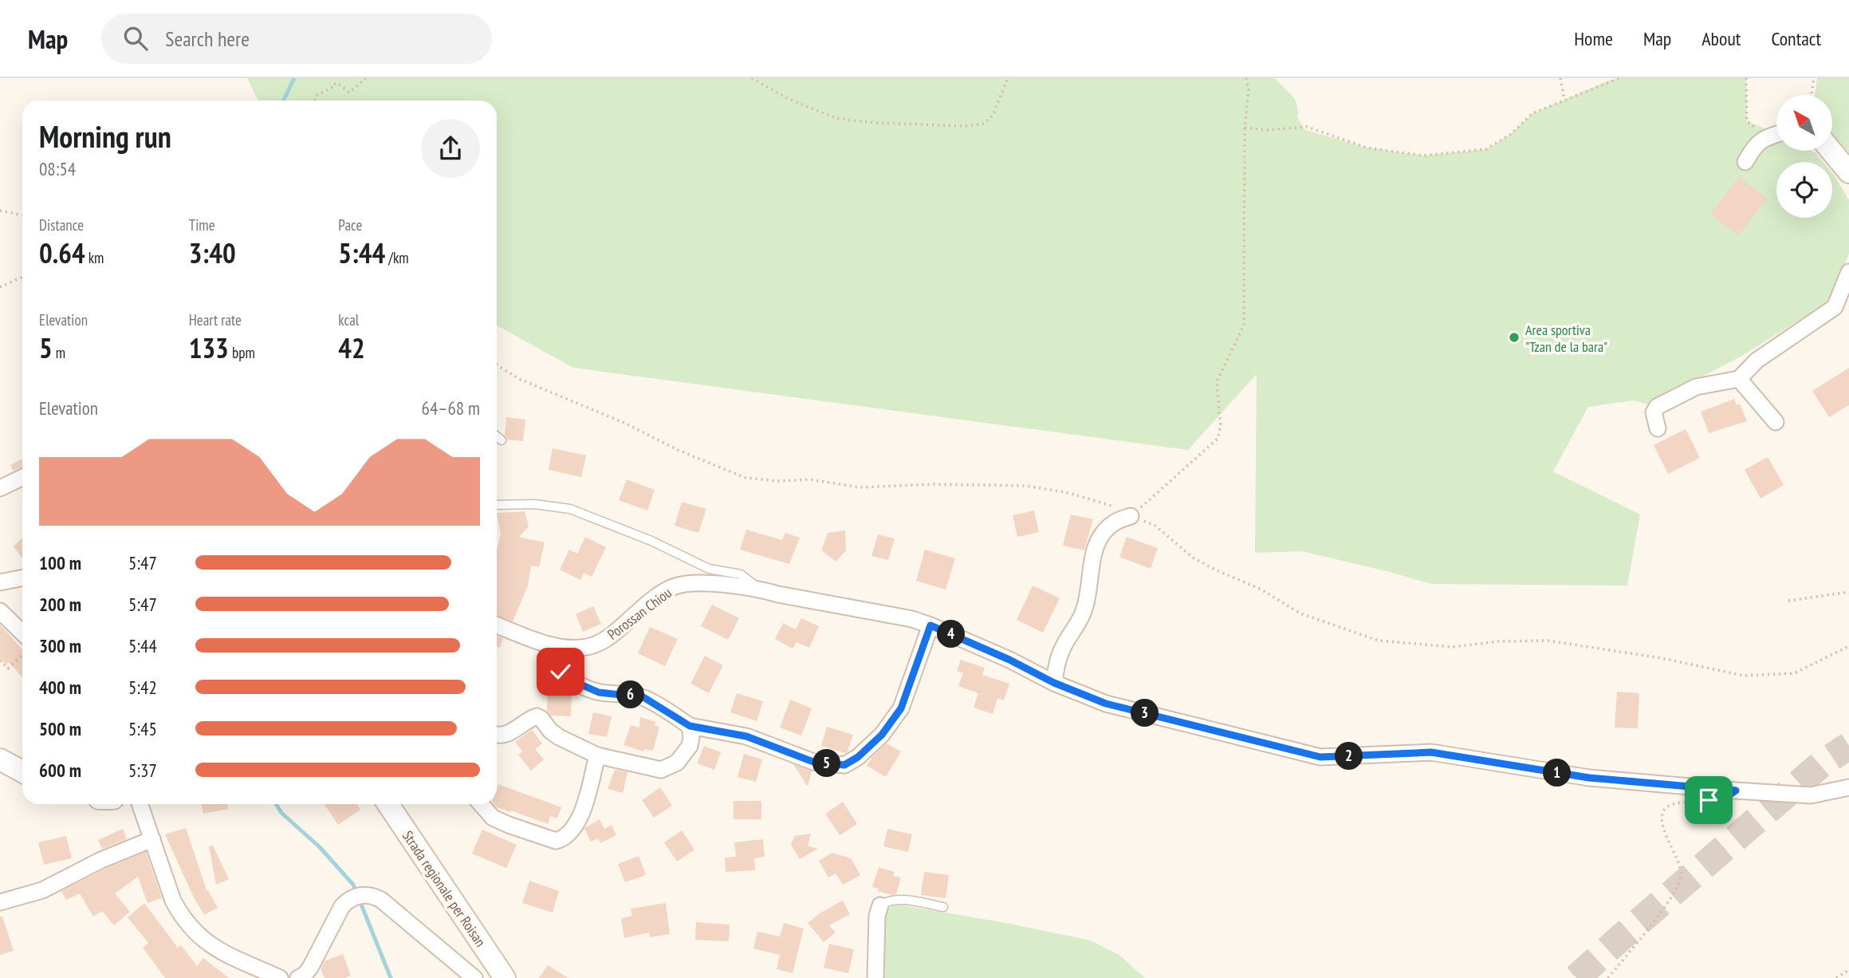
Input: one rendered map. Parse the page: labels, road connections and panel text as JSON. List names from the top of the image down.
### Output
{
  "streets": {
    "main road": ["Strada regionale per Roisan"],
    "street": ["Porossan Chiou"]
  },
  "places": ["Area sportiva \"Tzan de la bara\""],
  "north": "top left",
  "page": {
    "header": "Map",
    "search": "Search here",
    "nav": [
      "Home",
      "Map",
      "About",
      "Contact"
    ],
    "heading": ["Morning run", "08:54"],
    "stats": [
      ["Distance", "0.64 km"],
      ["Time", "3:40"],
      ["Pace", "5:44 /km"],
      ["Elevation", "5 m"],
      ["Heart rate", "133 bpm"],
      ["kcal", "42"]
    ],
    "chart": ["Elevation", "64–68 m"],
    "list": [
      {
        "name": "100 m",
        "note": "5:47"
      },
      {
        "name": "200 m",
        "note": "5:47"
      },
      {
        "name": "300 m",
        "note": "5:44"
      },
      {
        "name": "400 m",
        "note": "5:42"
      },
      {
        "name": "500 m",
        "note": "5:45"
      },
      {
        "name": "600 m",
        "note": "5:37"
      }
    ],
    "pins": [
      "4",
      "6",
      "3",
      "2",
      "5",
      "1"
    ]
  }
}
